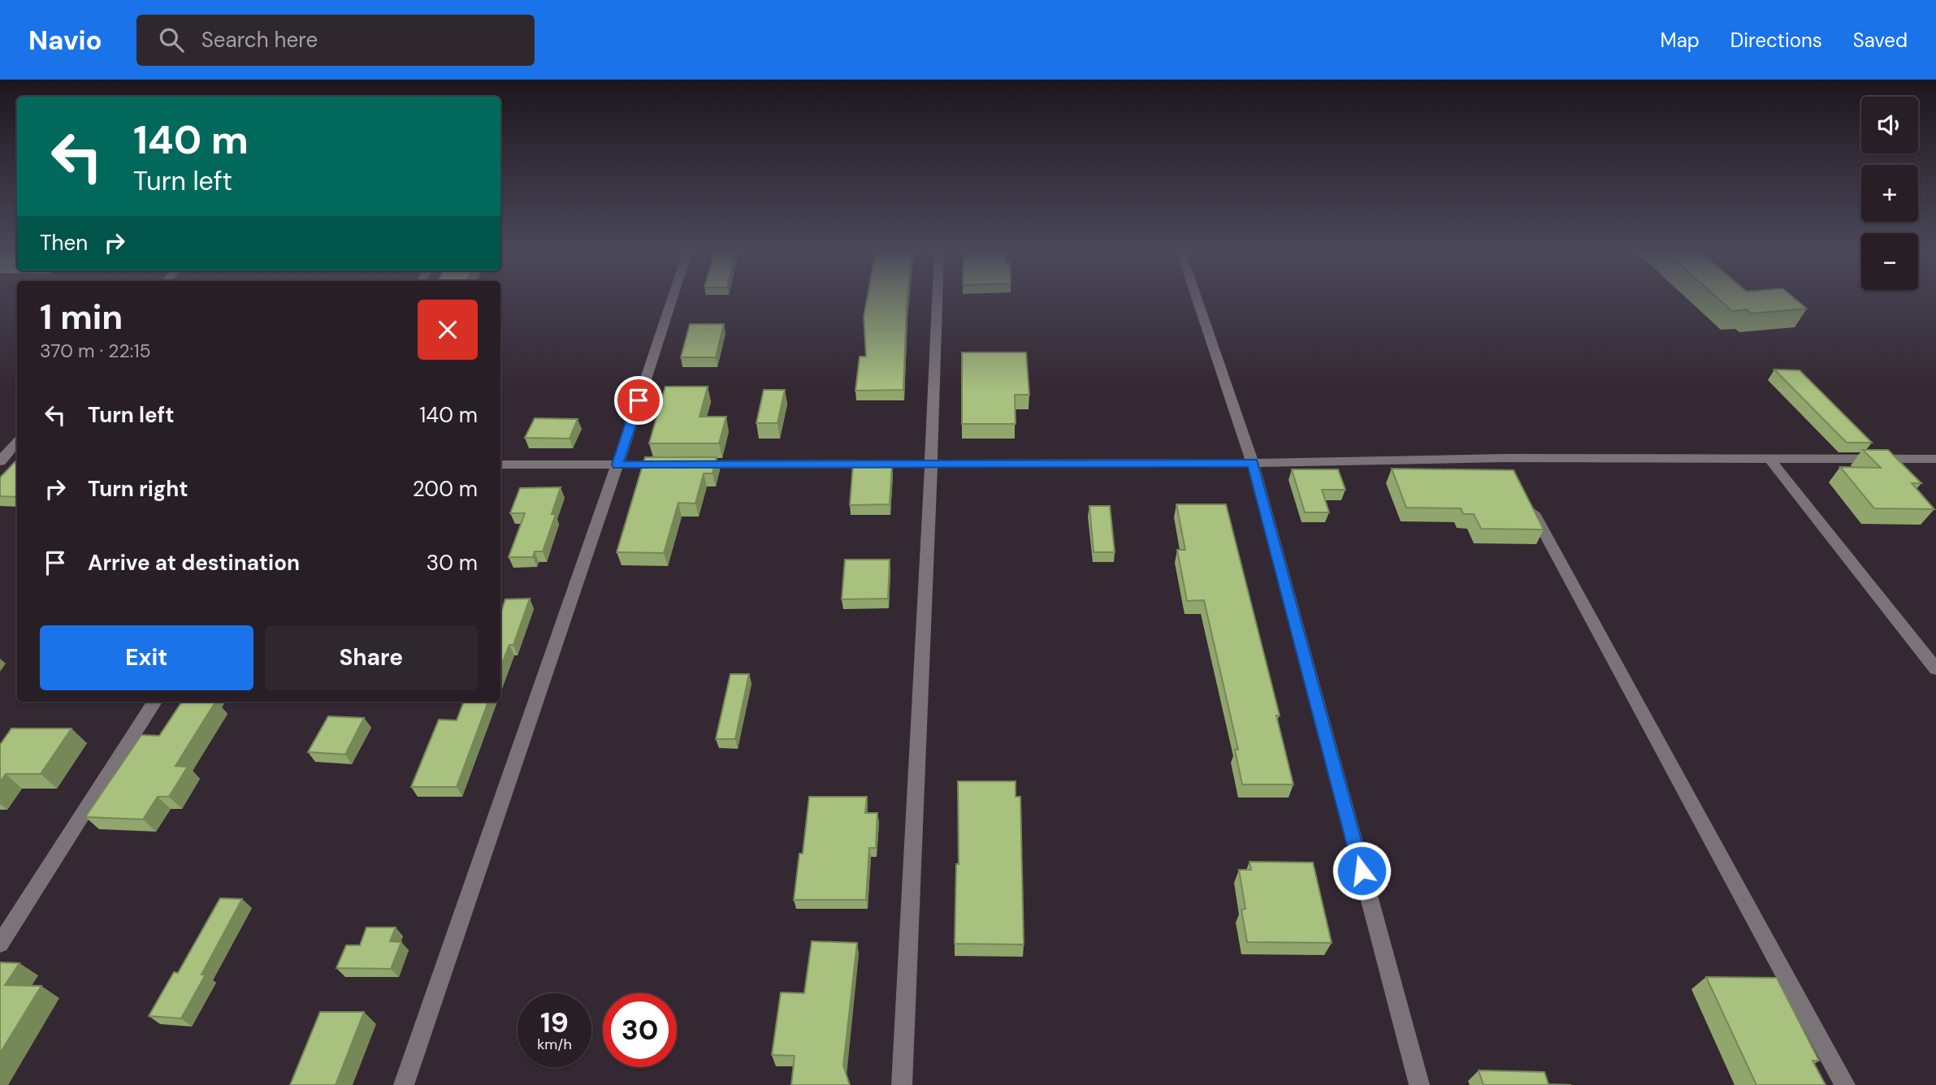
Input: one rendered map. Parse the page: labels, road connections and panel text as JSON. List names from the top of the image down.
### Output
{
  "page": {
    "header": "Navio",
    "search": "Search here",
    "nav": ["Map", "Directions", "Saved"],
    "map_buttons": ["+", "−"],
    "turn": ["140 m", "Turn left"],
    "then": "Then",
    "heading": ["1 min", "370 m · 22:15"],
    "list": [
      {
        "name": "Turn left",
        "value": "140 m"
      },
      {
        "name": "Turn right",
        "value": "200 m"
      },
      {
        "name": "Arrive at destination",
        "value": "30 m"
      }
    ],
    "buttons": ["Exit", "Share"],
    "speed": "19 km/h",
    "limit": "30"
  }
}
